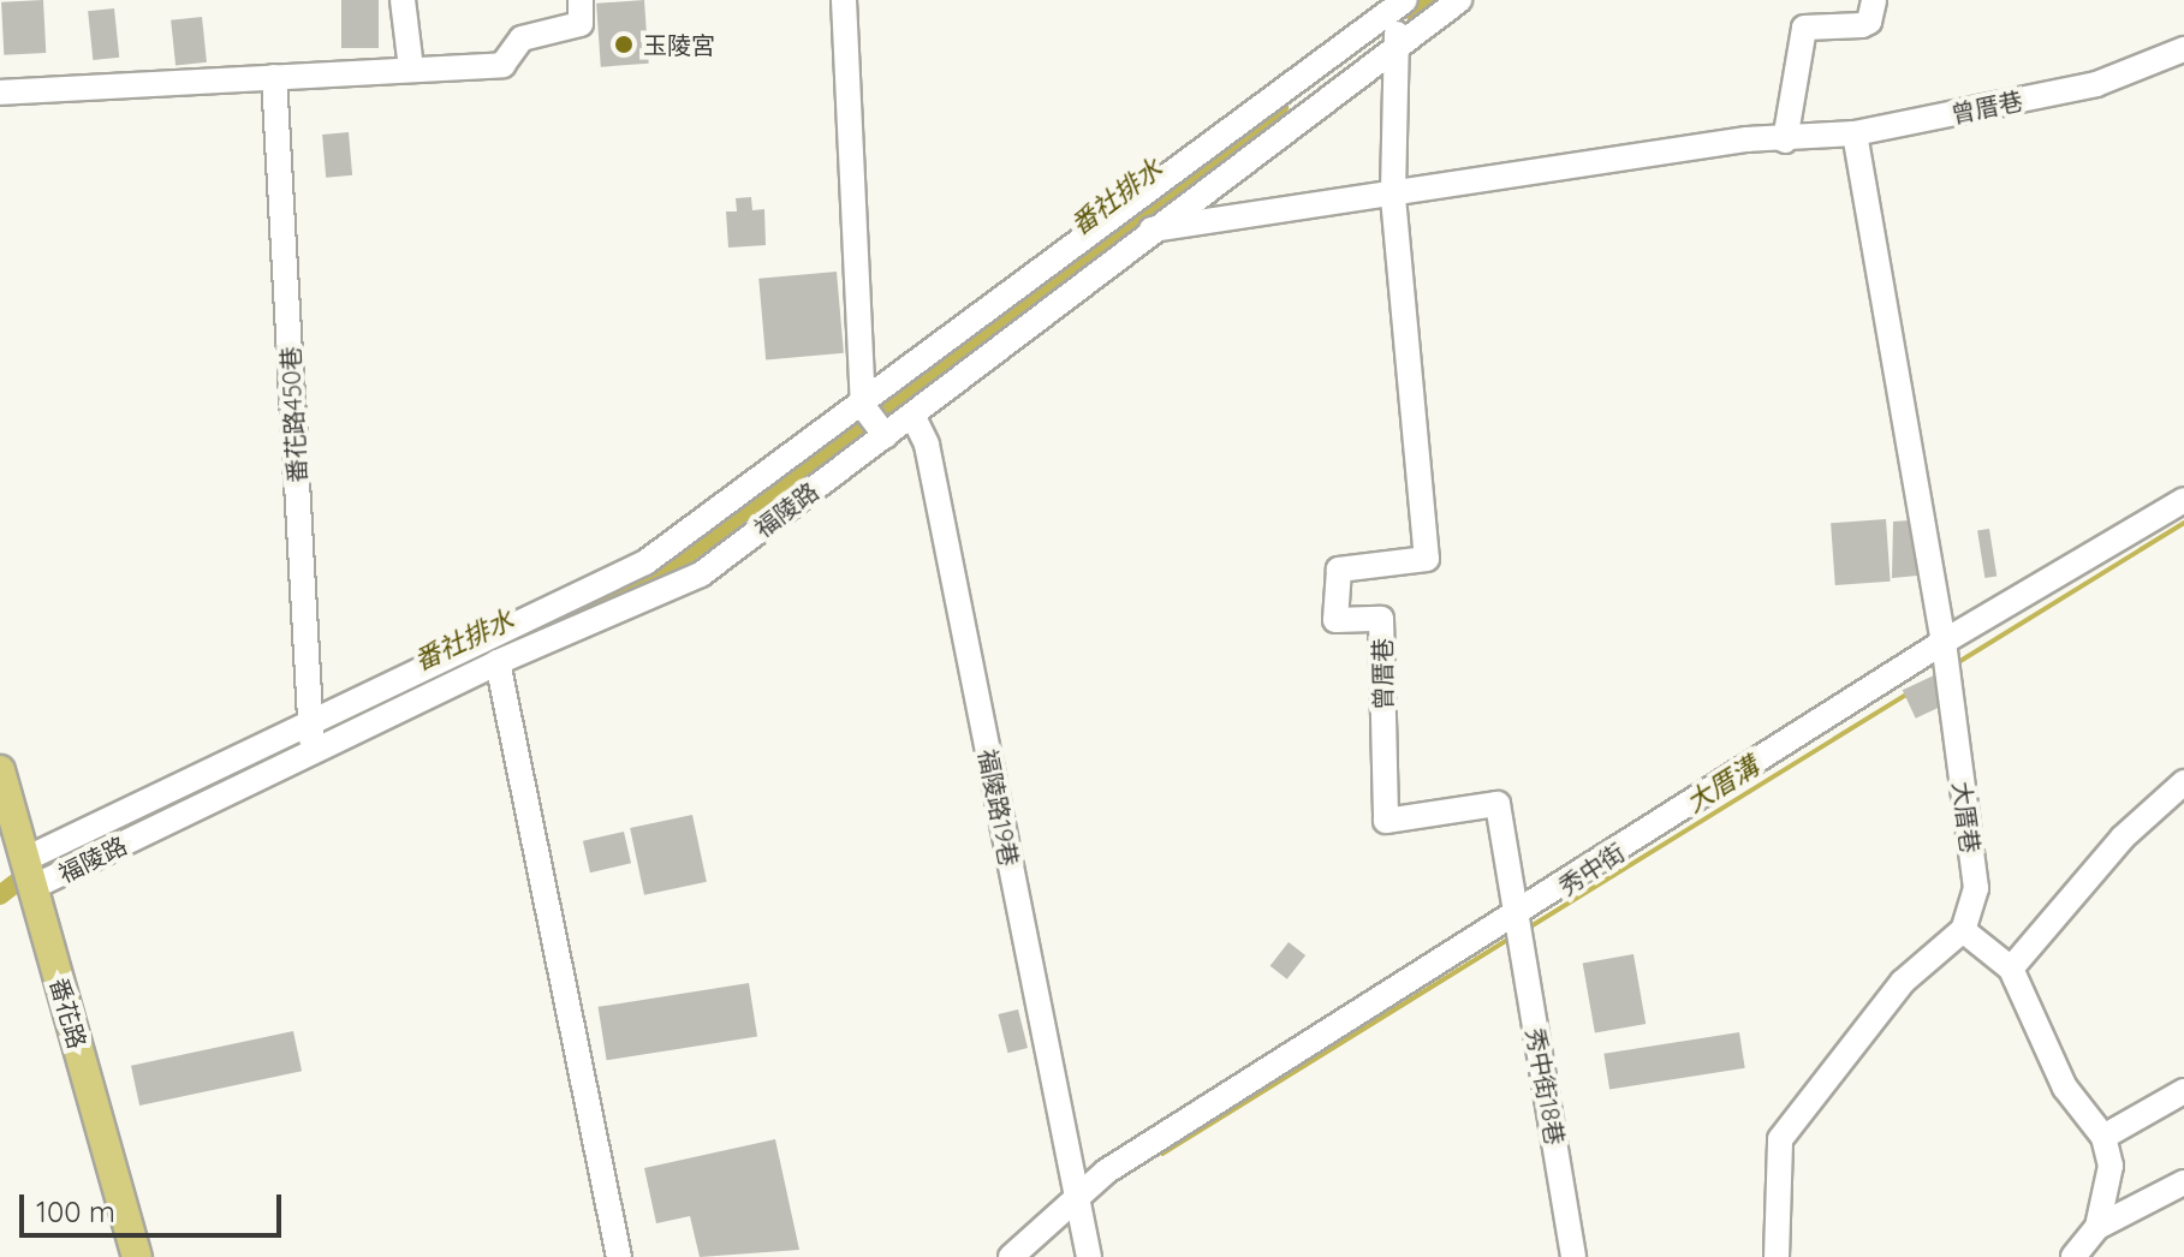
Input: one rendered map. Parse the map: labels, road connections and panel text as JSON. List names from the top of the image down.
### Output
{
  "streets": {
    "main road": ["番花路"],
    "street": [
      "曾厝巷",
      "番花路450巷",
      "福陵路",
      "福陵路19巷",
      "大厝巷",
      "秀中街",
      "秀中街18巷"
    ]
  },
  "crossings": [
    ["曾厝巷", "福陵路"],
    ["曾厝巷", "大厝巷"],
    ["曾厝巷", "秀中街"],
    ["曾厝巷", "秀中街18巷"],
    ["番花路450巷", "福陵路"],
    ["福陵路", "福陵路19巷"],
    ["福陵路", "番花路"],
    ["福陵路19巷", "秀中街"],
    ["大厝巷", "秀中街"],
    ["秀中街", "秀中街18巷"]
  ],
  "water": ["番社排水", "大厝溝"],
  "places": ["玉陵宮"],
  "scale_bar": "100 m"
}
